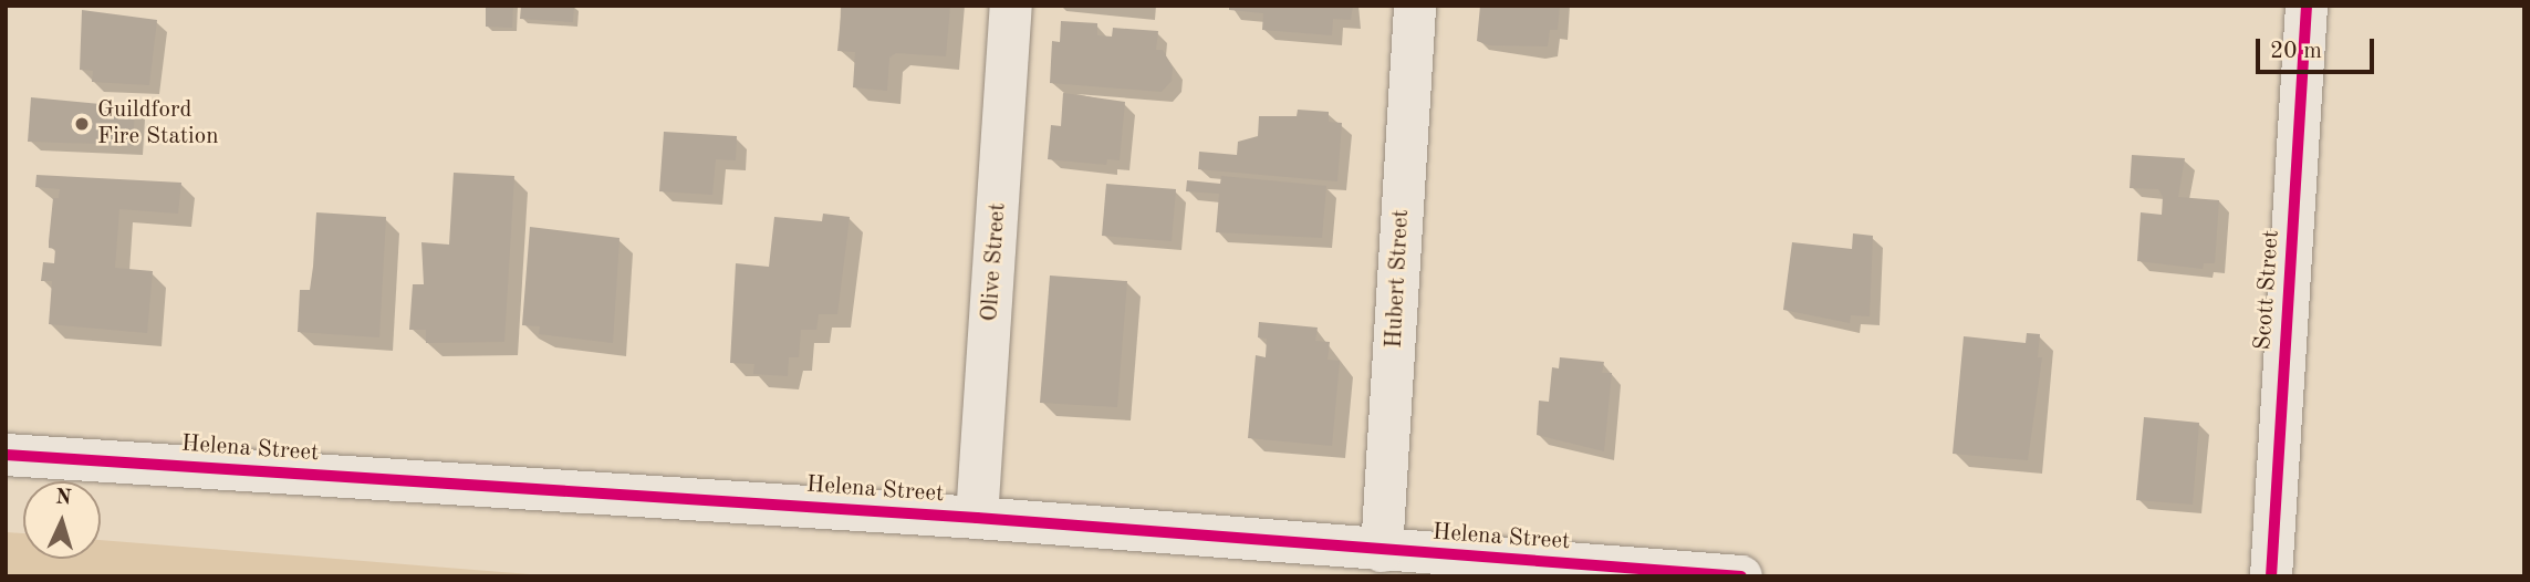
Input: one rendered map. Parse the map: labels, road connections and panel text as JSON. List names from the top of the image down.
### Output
{
  "streets": {
    "street": [
      "Olive Street",
      "Hubert Street",
      "Scott Street",
      "Helena Street"
    ]
  },
  "crossings": [
    ["Olive Street", "Helena Street"],
    ["Hubert Street", "Helena Street"]
  ],
  "places": ["Guildford Fire Station"],
  "scale_bar": "20 m",
  "north": "top"
}
